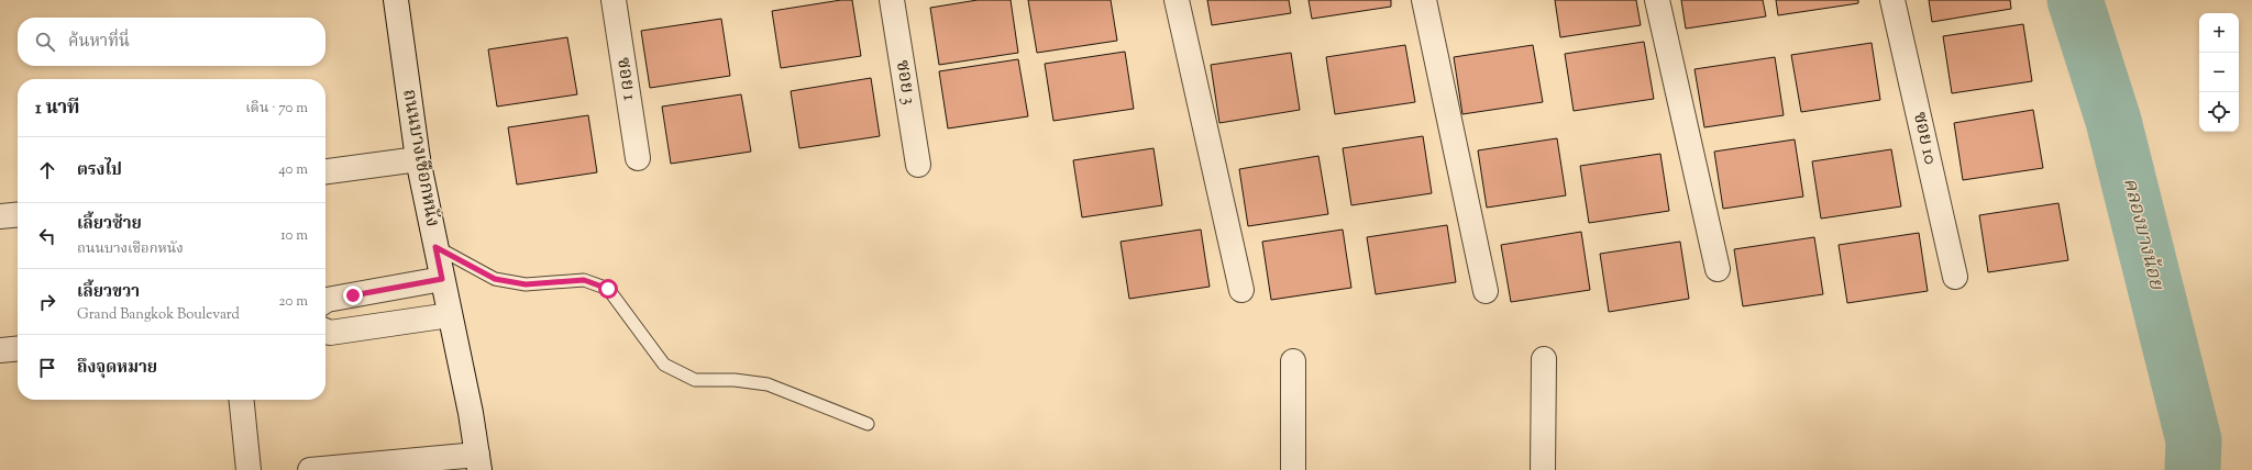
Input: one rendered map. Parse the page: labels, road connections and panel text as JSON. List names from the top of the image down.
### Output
{
  "streets": {
    "street": [
      "ซอย 1",
      "ซอย 3",
      "ซอย 10",
      "ถนนบางเชือกหนัง"
    ]
  },
  "water": ["คลองบางน้อย"],
  "page": {
    "map_buttons": ["+", "−"],
    "search": "ค้นหาที่นี่",
    "heading": ["1 นาที", "เดิน · 70 m"],
    "list": [
      ["ตรงไป", "40 m"],
      ["เลี้ยวซ้าย", "ถนนบางเชือกหนัง", "10 m"],
      ["เลี้ยวขวา", "Grand Bangkok Boulevard", "20 m"],
      "ถึงจุดหมาย"
    ]
  }
}
